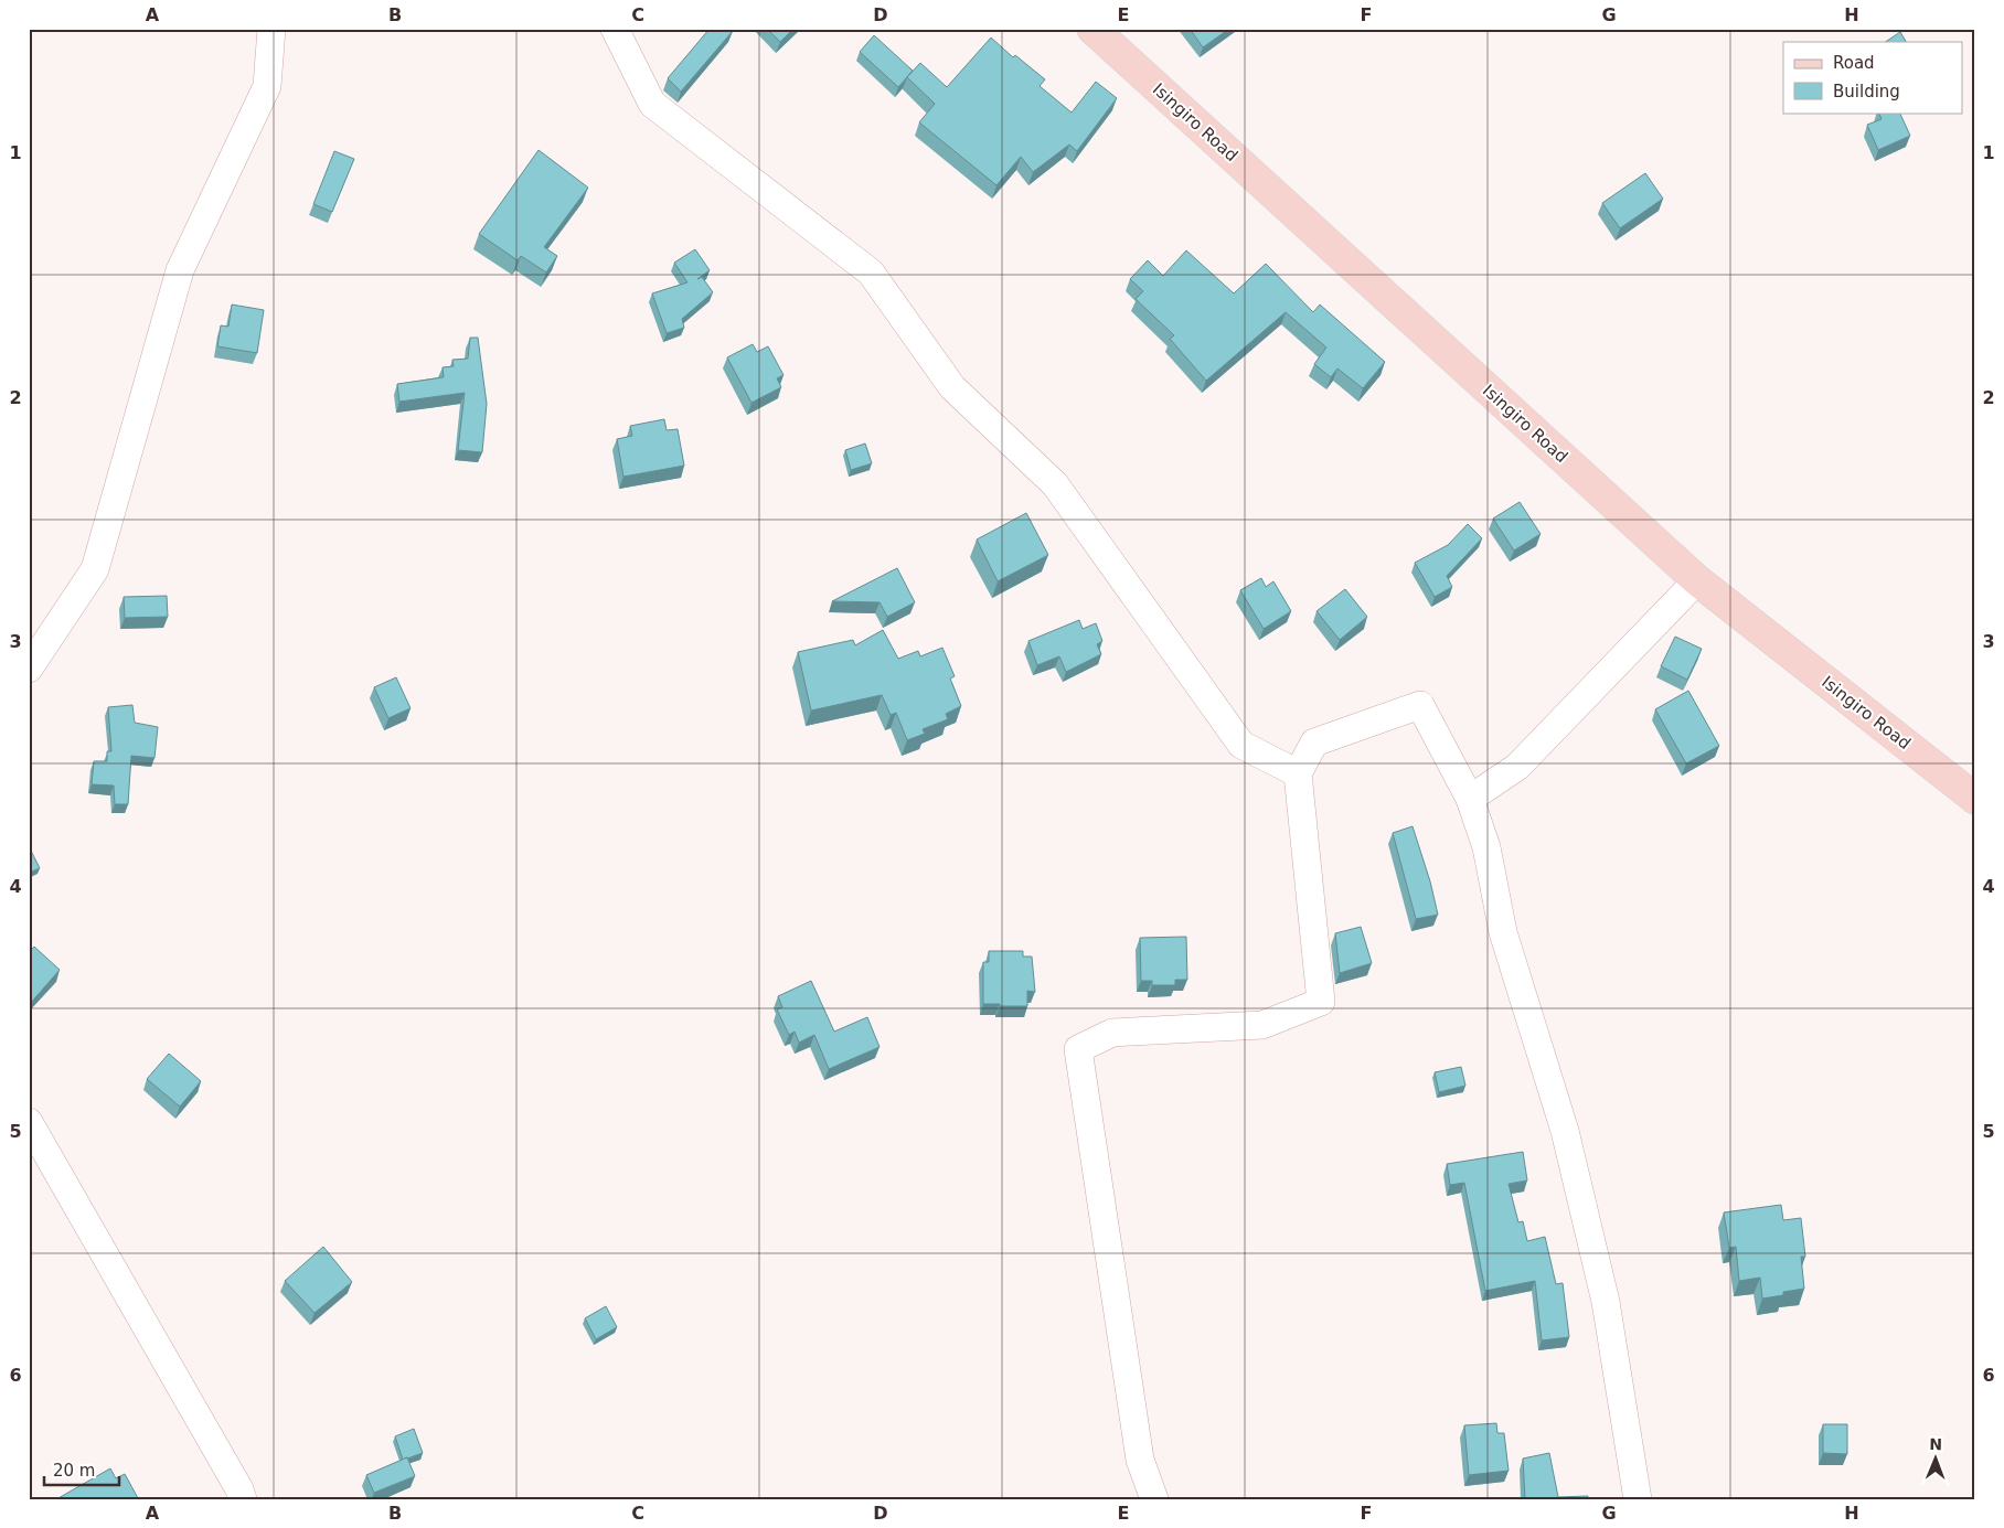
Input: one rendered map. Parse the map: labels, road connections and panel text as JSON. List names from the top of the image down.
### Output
{
  "streets": {
    "main road": ["Isingiro Road"]
  },
  "legend": ["Road", "Building"],
  "scale_bar": "20 m",
  "north": "top",
  "grid": {
    "columns": [
      "A",
      "B",
      "C",
      "D",
      "E",
      "F",
      "G",
      "H"
    ],
    "rows": [
      "1",
      "2",
      "3",
      "4",
      "5",
      "6"
    ]
  }
}
